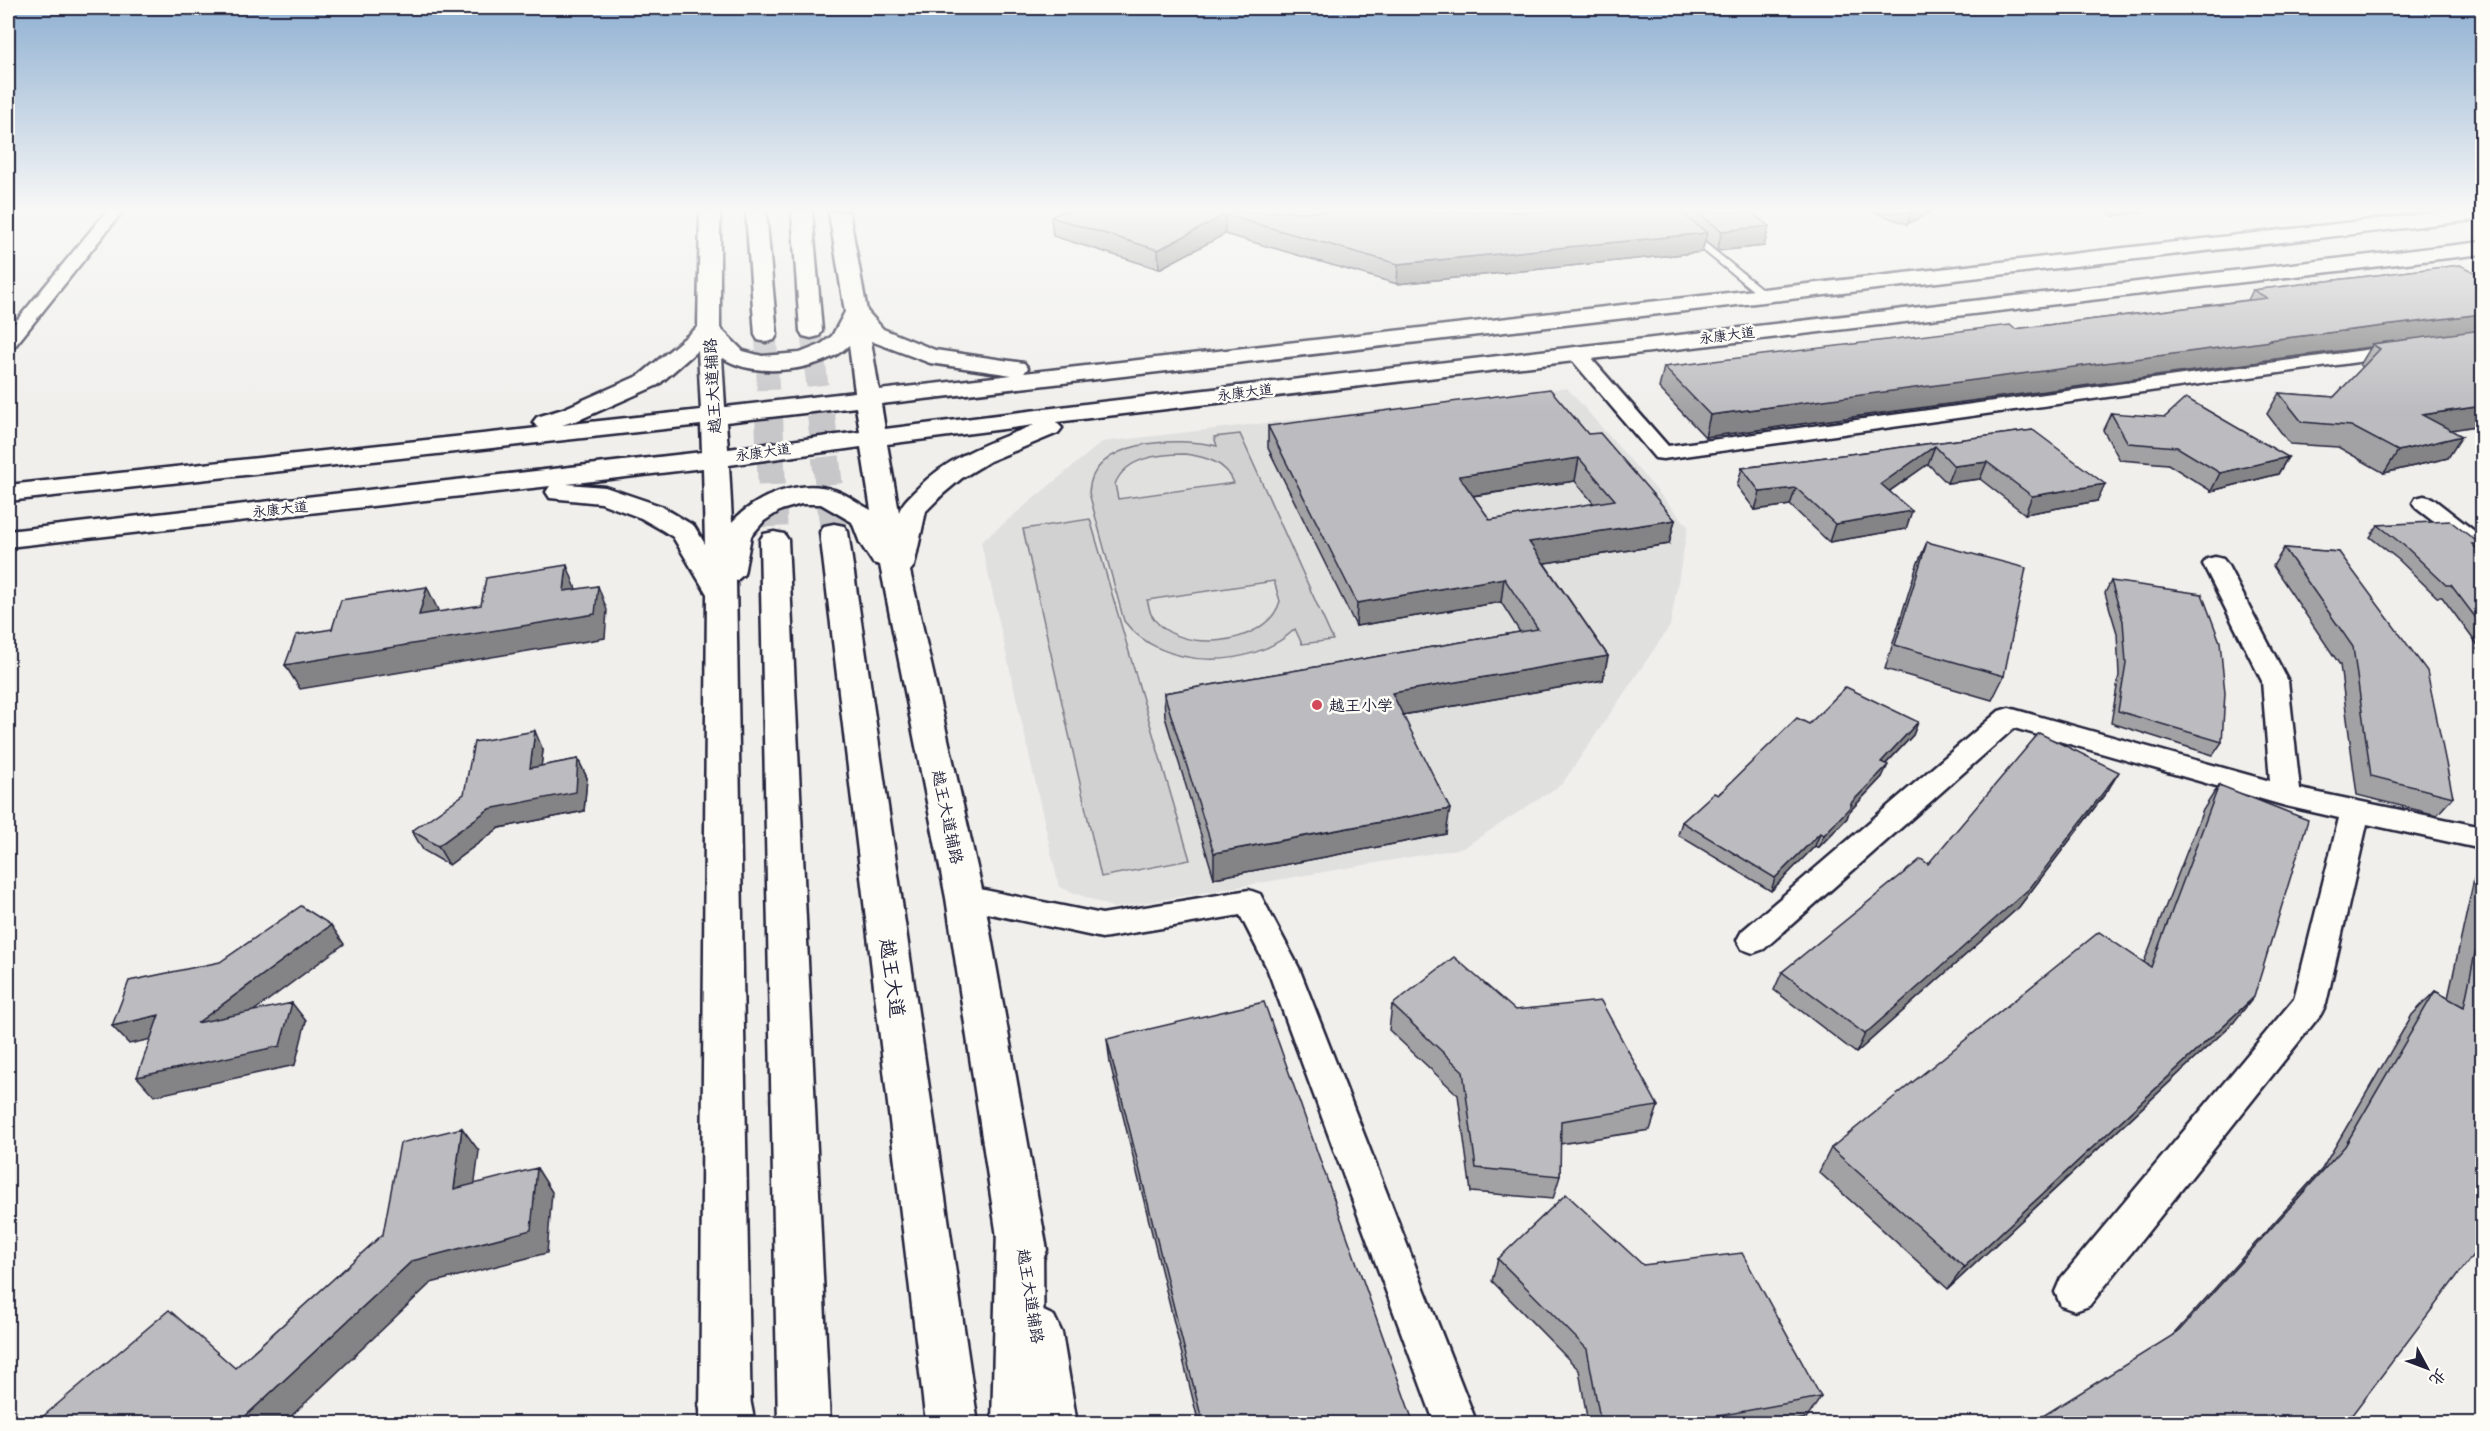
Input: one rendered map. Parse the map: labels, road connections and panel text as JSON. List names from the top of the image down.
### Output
{
  "streets": {
    "main road": ["永康大道", "越王大道辅路", "越王大道"]
  },
  "crossings": [
    ["永康大道", "越王大道辅路"]
  ],
  "places": ["越王小学"],
  "north": "bottom right"
}
